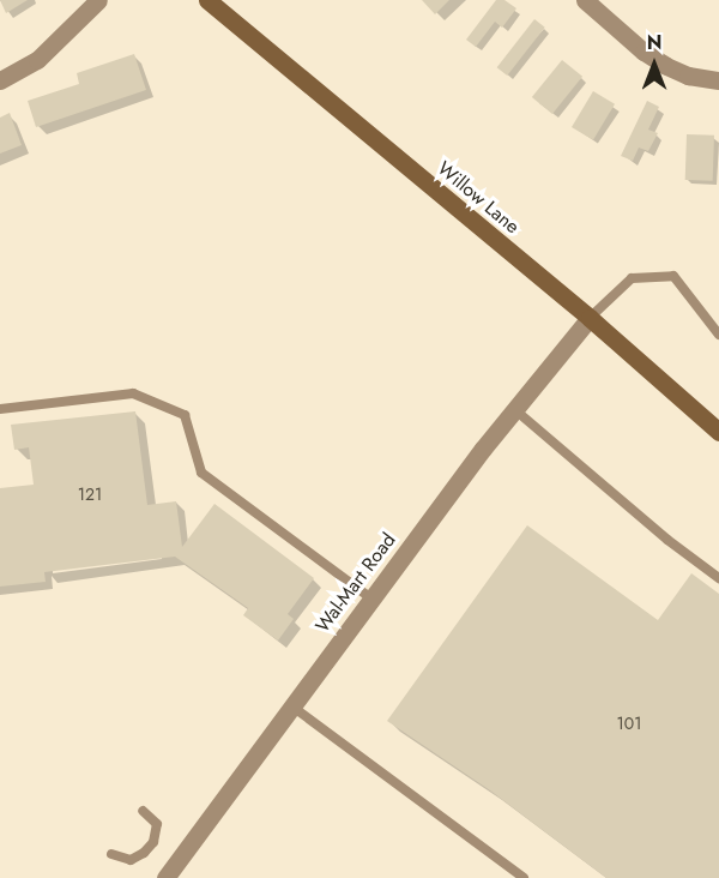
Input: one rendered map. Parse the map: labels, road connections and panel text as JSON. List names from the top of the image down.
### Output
{
  "streets": {
    "street": ["Willow Lane", "Wal-Mart Road"]
  },
  "crossings": [
    ["Willow Lane", "Wal-Mart Road"]
  ],
  "house_numbers": ["121", "101"],
  "north": "top"
}
